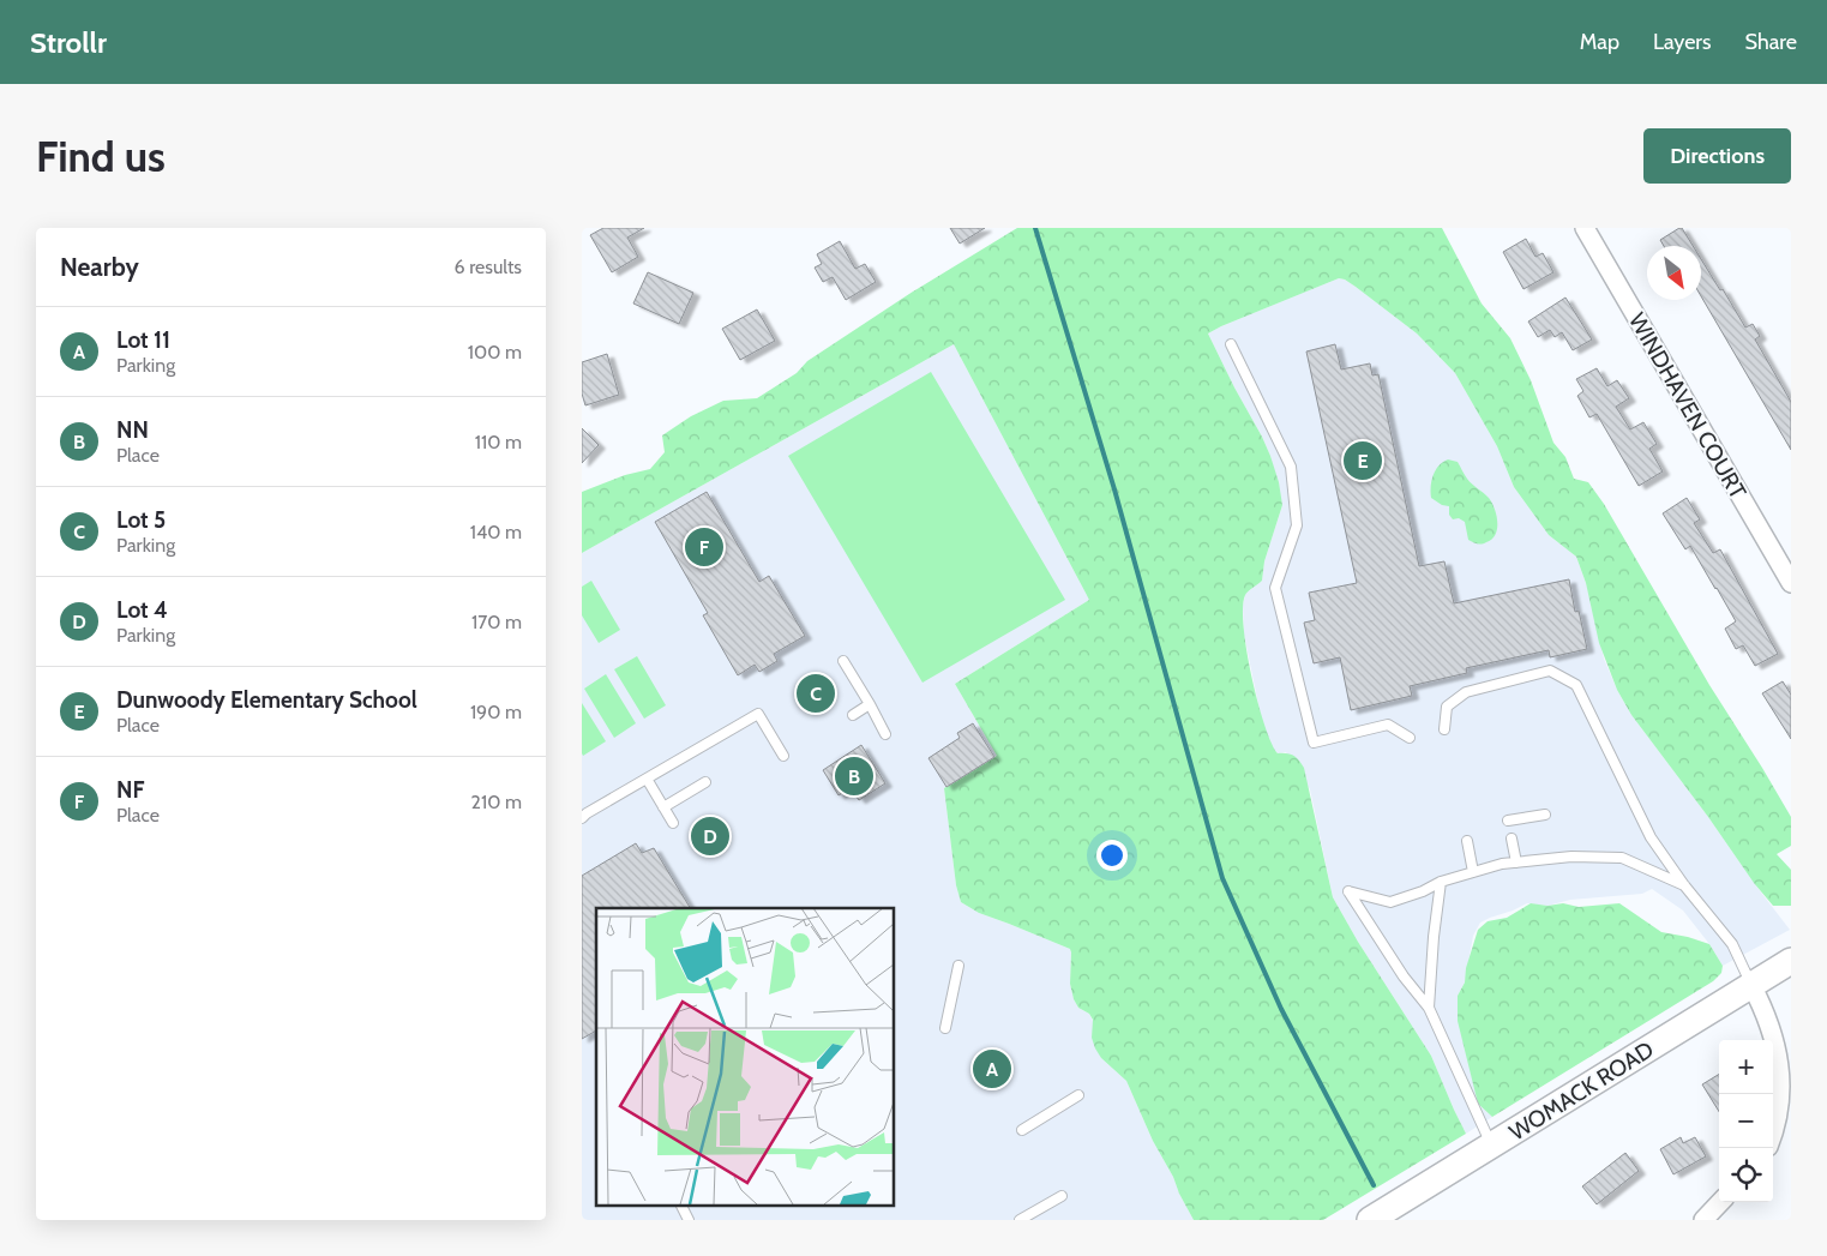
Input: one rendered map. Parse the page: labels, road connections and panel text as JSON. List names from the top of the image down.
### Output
{
  "streets": {
    "street": ["WINDHAVEN COURT", "WOMACK ROAD"]
  },
  "north": "bottom right",
  "page": {
    "header": "Strollr",
    "nav": ["Map", "Layers", "Share"],
    "buttons": "Directions",
    "title": "Find us",
    "heading": ["Nearby", "6 results"],
    "list": [
      {
        "mark": "A",
        "name": "Lot 11",
        "note": "Parking",
        "value": "100 m"
      },
      {
        "mark": "B",
        "name": "NN",
        "note": "Place",
        "value": "110 m"
      },
      {
        "mark": "C",
        "name": "Lot 5",
        "note": "Parking",
        "value": "140 m"
      },
      {
        "mark": "D",
        "name": "Lot 4",
        "note": "Parking",
        "value": "170 m"
      },
      {
        "mark": "E",
        "name": "Dunwoody Elementary School",
        "note": "Place",
        "value": "190 m"
      },
      {
        "mark": "F",
        "name": "NF",
        "note": "Place",
        "value": "210 m"
      }
    ],
    "pins": [
      "E",
      "F",
      "C",
      "B",
      "D",
      "A"
    ],
    "map_buttons": ["+", "−"]
  }
}
